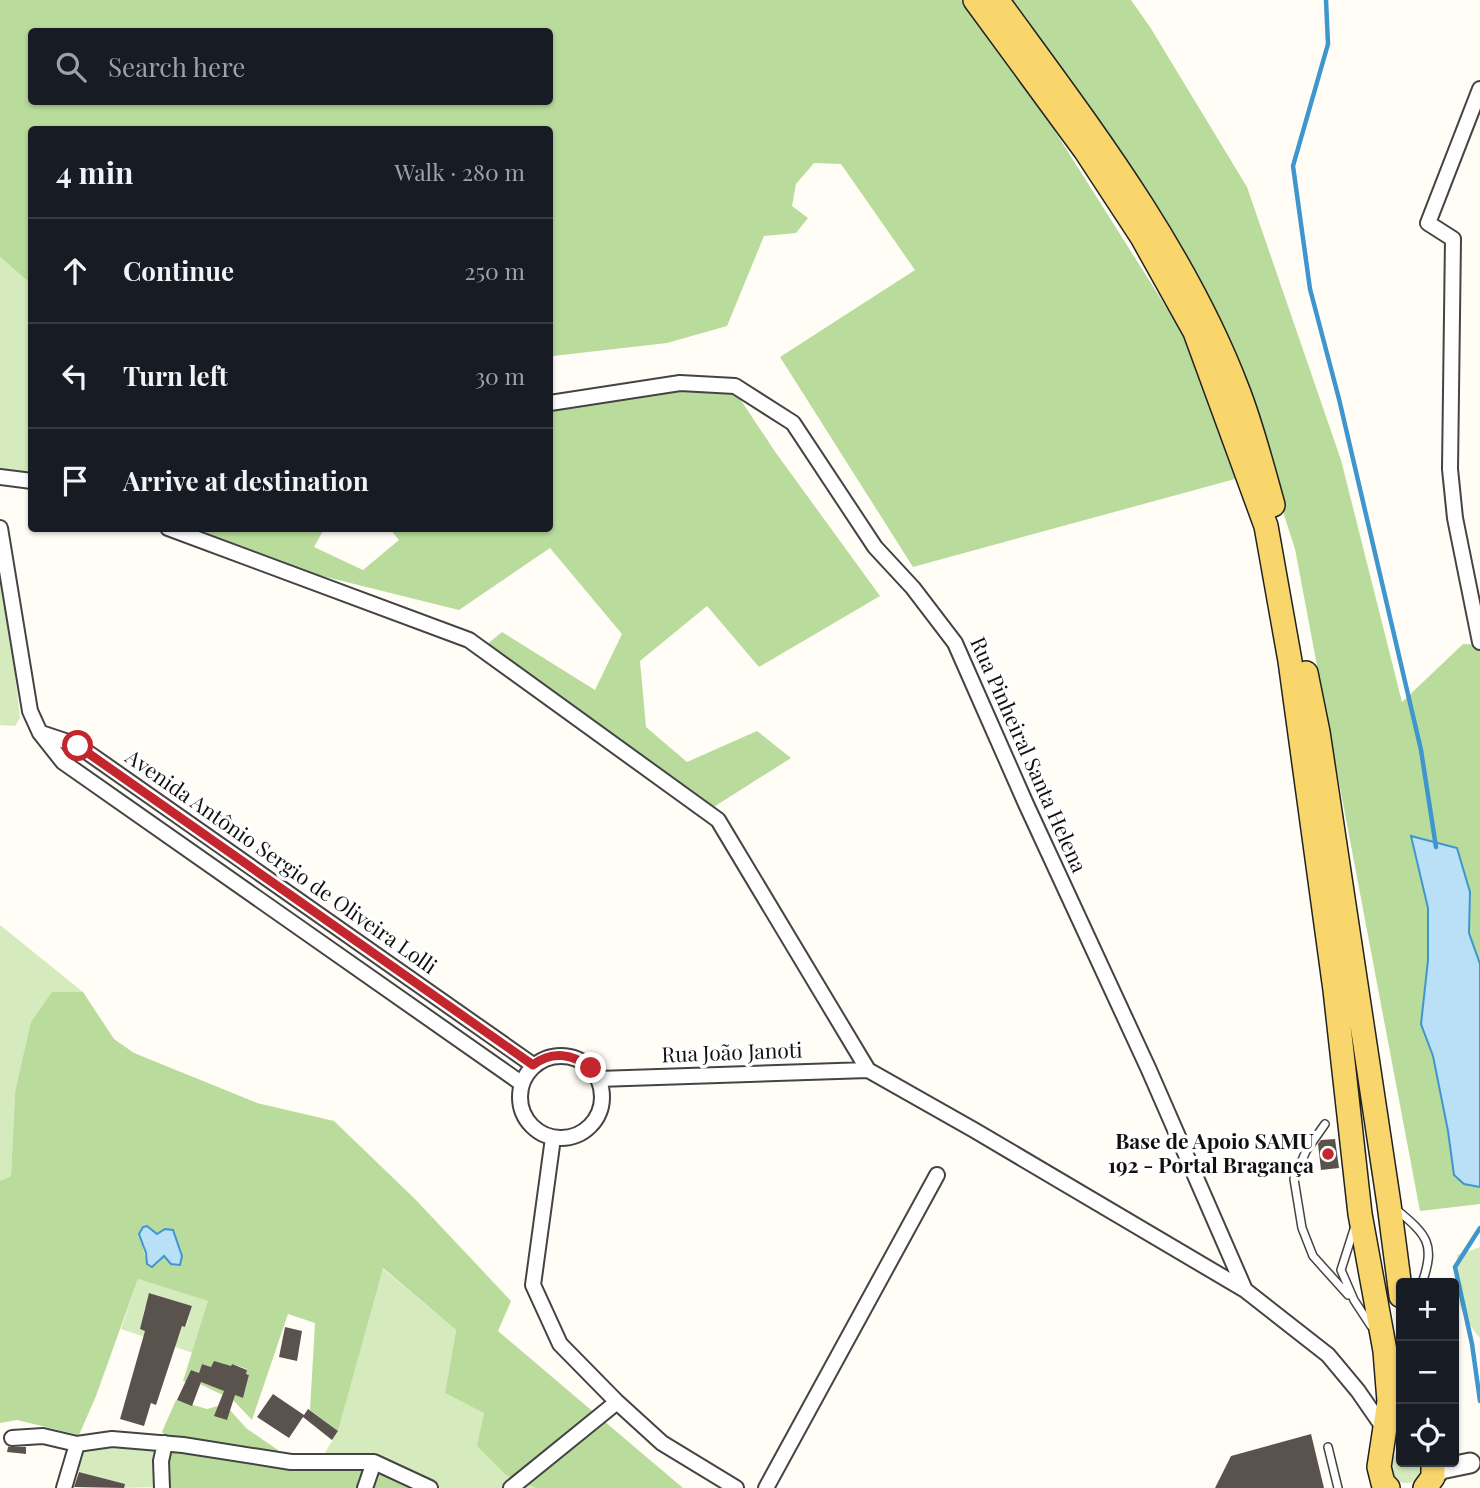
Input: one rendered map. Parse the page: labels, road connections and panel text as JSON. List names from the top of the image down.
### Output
{
  "streets": {
    "street": ["Rua Pinheiral Santa Helena", "Avenida Antônio Sergio de Oliveira Lolli", "Rua João Janoti"]
  },
  "crossings": [
    ["Avenida Antônio Sergio de Oliveira Lolli", "Rua João Janoti"]
  ],
  "places": ["Base de Apoio SAMU 192 - Portal Bragança"],
  "page": {
    "search": "Search here",
    "heading": ["4 min", "Walk · 280 m"],
    "list": [
      ["Continue", "250 m"],
      ["Turn left", "30 m"],
      "Arrive at destination"
    ],
    "map_buttons": ["+", "−"]
  }
}
